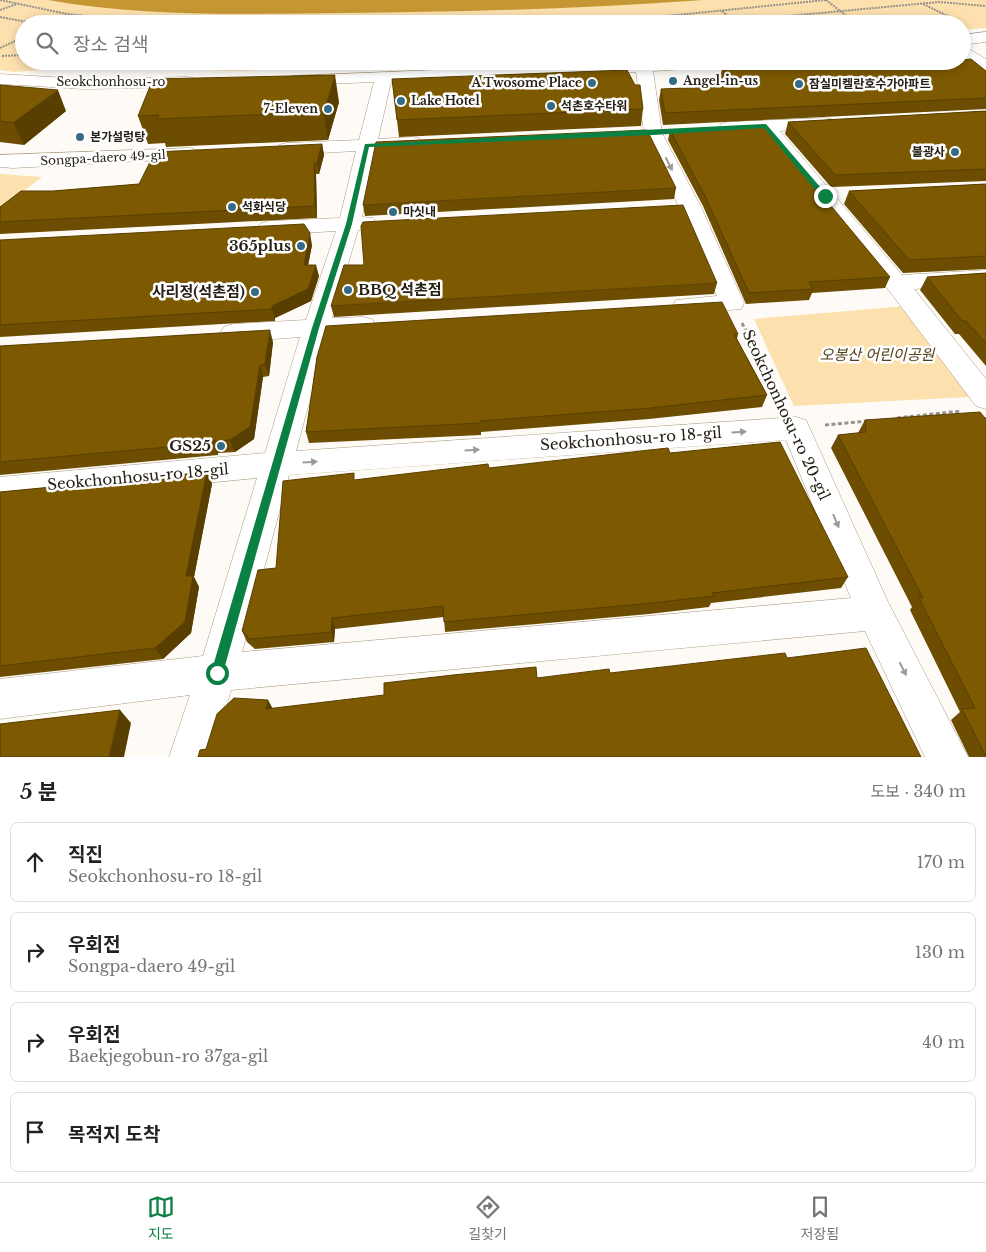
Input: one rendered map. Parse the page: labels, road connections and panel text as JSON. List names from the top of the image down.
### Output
{
  "streets": {
    "street": [
      "Seokchonhosu-ro",
      "Songpa-daero 49-gil",
      "Seokchonhosu-ro 20-gil",
      "Seokchonhosu-ro 18-gil"
    ]
  },
  "crossings": [
    ["Seokchonhosu-ro 20-gil", "Seokchonhosu-ro 18-gil"]
  ],
  "one_way": ["Seokchonhosu-ro 20-gil"],
  "parks": ["오봉산 어린이공원"],
  "places": [
    "Angel-in-us",
    "A Twosome Place",
    "잠실미켈란호수가아파트",
    "Lake Hotel",
    "석촌호수타워",
    "7-Eleven",
    "본가설렁탕",
    "불광사",
    "석화식당",
    "마싯내",
    "365plus",
    "BBQ 석촌점",
    "사리정(석촌점)",
    "GS25"
  ],
  "page": {
    "search": "장소 검색",
    "heading": ["5 분", "도보 · 340 m"],
    "list": [
      ["직진", "Seokchonhosu-ro 18-gil", "170 m"],
      ["우회전", "Songpa-daero 49-gil", "130 m"],
      ["우회전", "Baekjegobun-ro 37ga-gil", "40 m"],
      "목적지 도착"
    ],
    "nav": ["지도", "길찾기", "저장됨"]
  }
}
